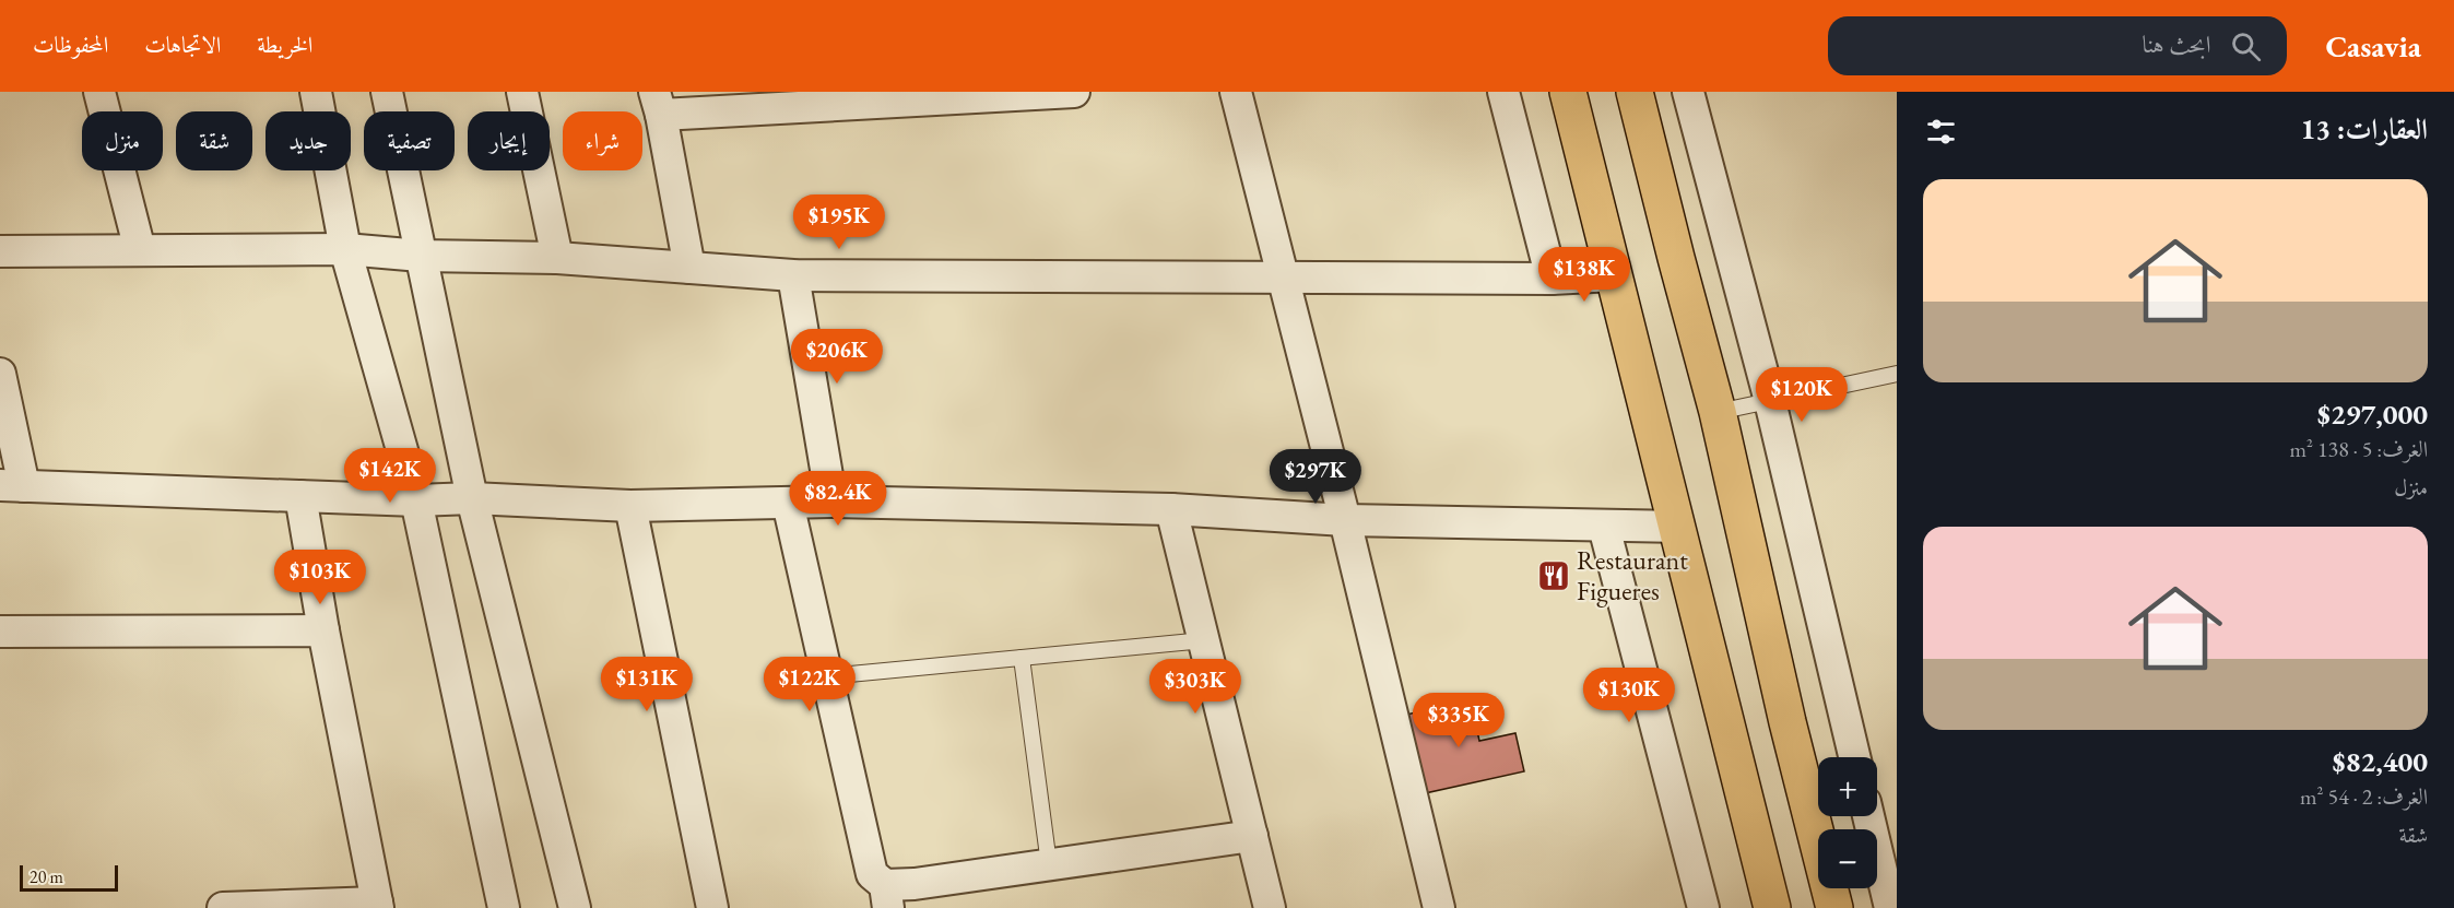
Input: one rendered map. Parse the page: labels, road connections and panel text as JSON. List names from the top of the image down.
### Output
{
  "places": {
    "restaurant": ["Restaurant Figueres"]
  },
  "scale_bar": "20 m",
  "page": {
    "header": "Casavia",
    "search": "ابحث هنا",
    "nav": ["الخريطة", "الاتجاهات", "المحفوظات"],
    "heading": "العقارات: 13",
    "chip": [
      "شراء",
      "إيجار",
      "تصفية",
      "جديد",
      "شقة",
      "منزل"
    ],
    "list": [
      {
        "name": "$297,000",
        "note": "الغرف: 5 · 138 m² · منزل"
      },
      {
        "name": "$82,400",
        "note": "الغرف: 2 · 54 m² · شقة"
      }
    ],
    "price": [
      "$195K",
      "$138K",
      "$206K",
      "$120K",
      "$142K",
      "$297K",
      "$82.4K",
      "$103K",
      "$131K",
      "$122K",
      "$303K",
      "$130K",
      "$335K"
    ],
    "map_buttons": ["+", "−"],
    "scale": "20 m"
  }
}
